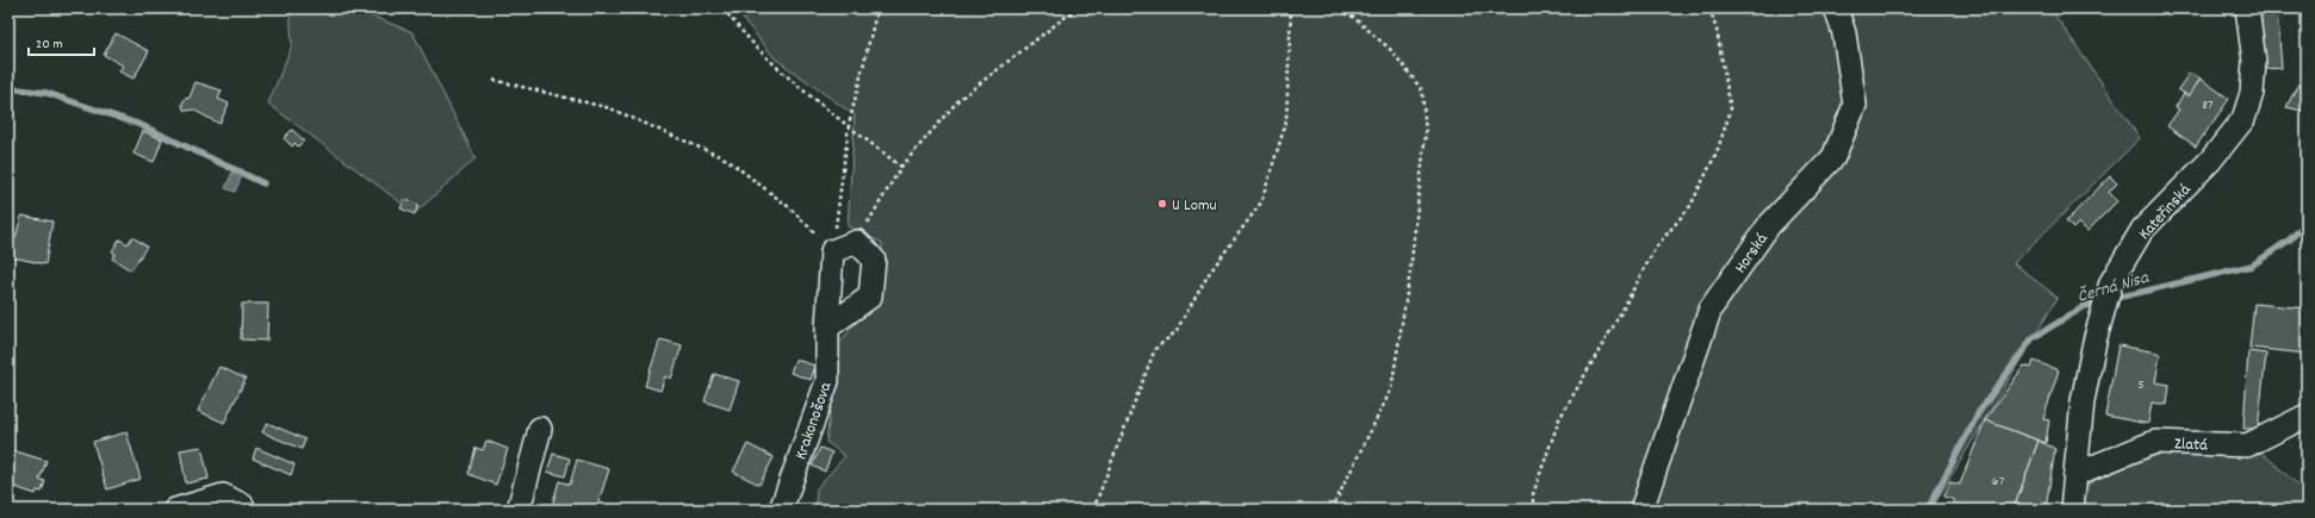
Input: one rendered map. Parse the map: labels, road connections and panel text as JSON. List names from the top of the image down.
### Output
{
  "streets": {
    "street": [
      "Kateřinská",
      "Horská",
      "Krakonošova",
      "Zlatá"
    ]
  },
  "crossings": [
    ["Kateřinská", "Zlatá"]
  ],
  "water": ["Černá Nisa"],
  "places": ["U Lomu"],
  "house_numbers": ["87", "5", "67"],
  "scale_bar": "20 m"
}
